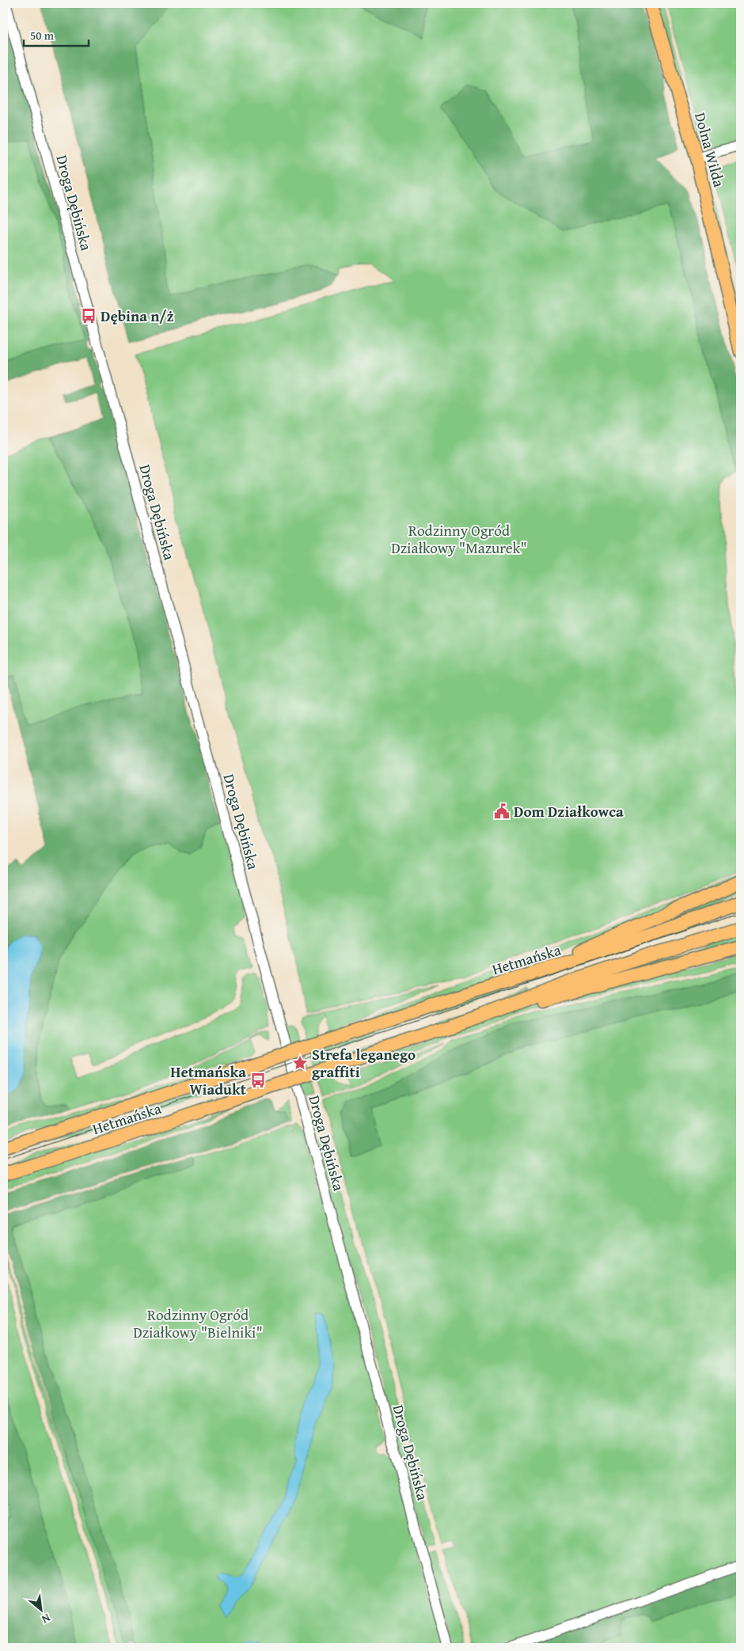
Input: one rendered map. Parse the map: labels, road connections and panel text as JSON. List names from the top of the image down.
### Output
{
  "streets": {
    "main road": ["Dolna Wilda", "Hetmańska"],
    "street": ["Droga Dębińska"]
  },
  "parks": ["Rodzinny Ogród Działkowy \"Mazurek\"", "Rodzinny Ogród Działkowy \"Bielniki\""],
  "places": {
    "bus stop": ["Dębina n/ż", "Hetmańska Wiadukt"],
    "public building": ["Dom Działkowca"],
    "place": ["Strefa leganego graffiti"]
  },
  "scale_bar": "50 m",
  "north": "bottom right"
}
